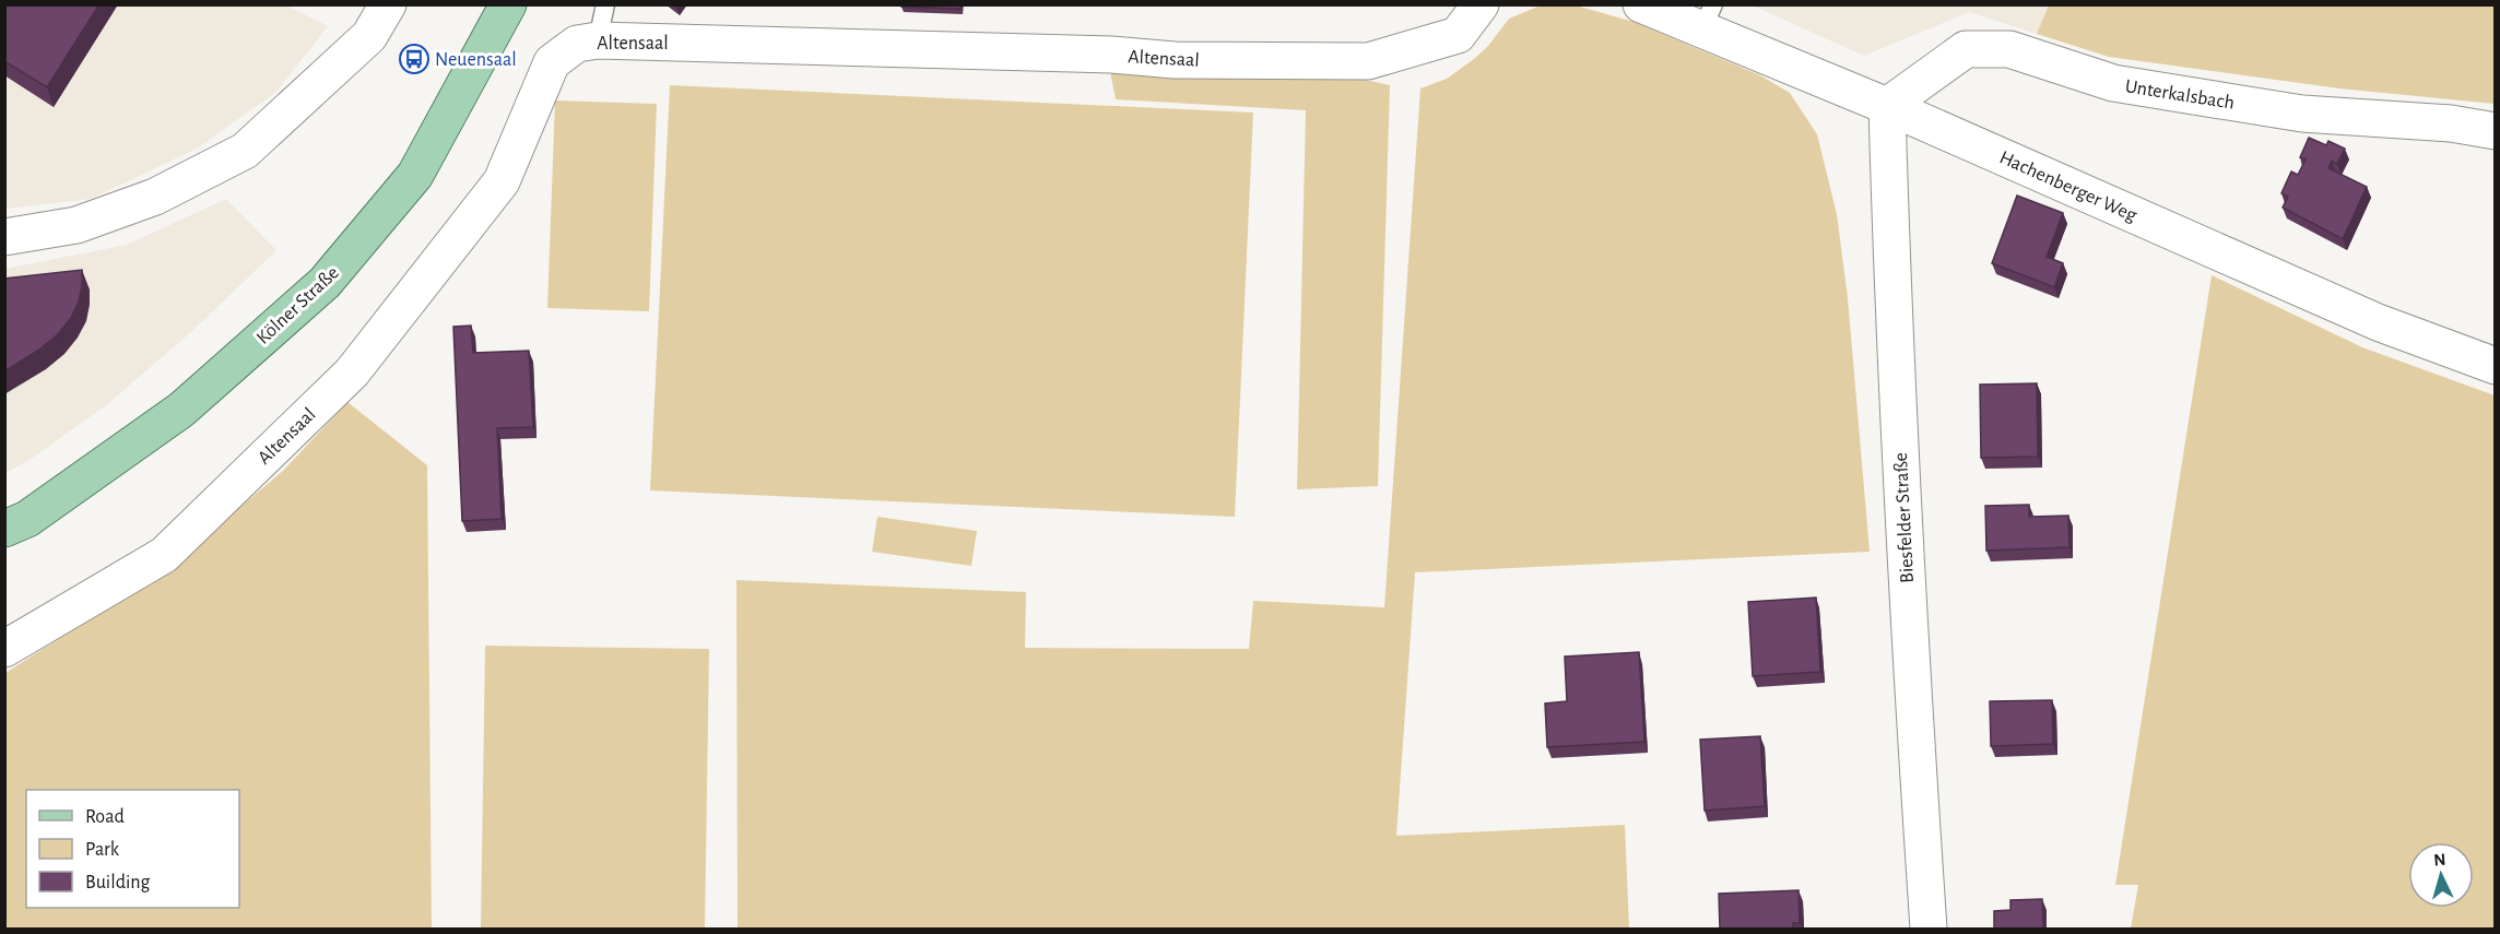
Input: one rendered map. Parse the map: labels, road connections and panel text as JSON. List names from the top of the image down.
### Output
{
  "streets": {
    "main road": ["Kölner Straße"],
    "street": [
      "Altensaal",
      "Unterkalsbach",
      "Hachenberger Weg",
      "Biesfelder Straße"
    ]
  },
  "crossings": [
    ["Unterkalsbach", "Hachenberger Weg"],
    ["Unterkalsbach", "Biesfelder Straße"],
    ["Hachenberger Weg", "Biesfelder Straße"]
  ],
  "places": {
    "bus stop": ["Neuensaal"]
  },
  "legend": ["Road", "Park", "Building"],
  "north": "top"
}
